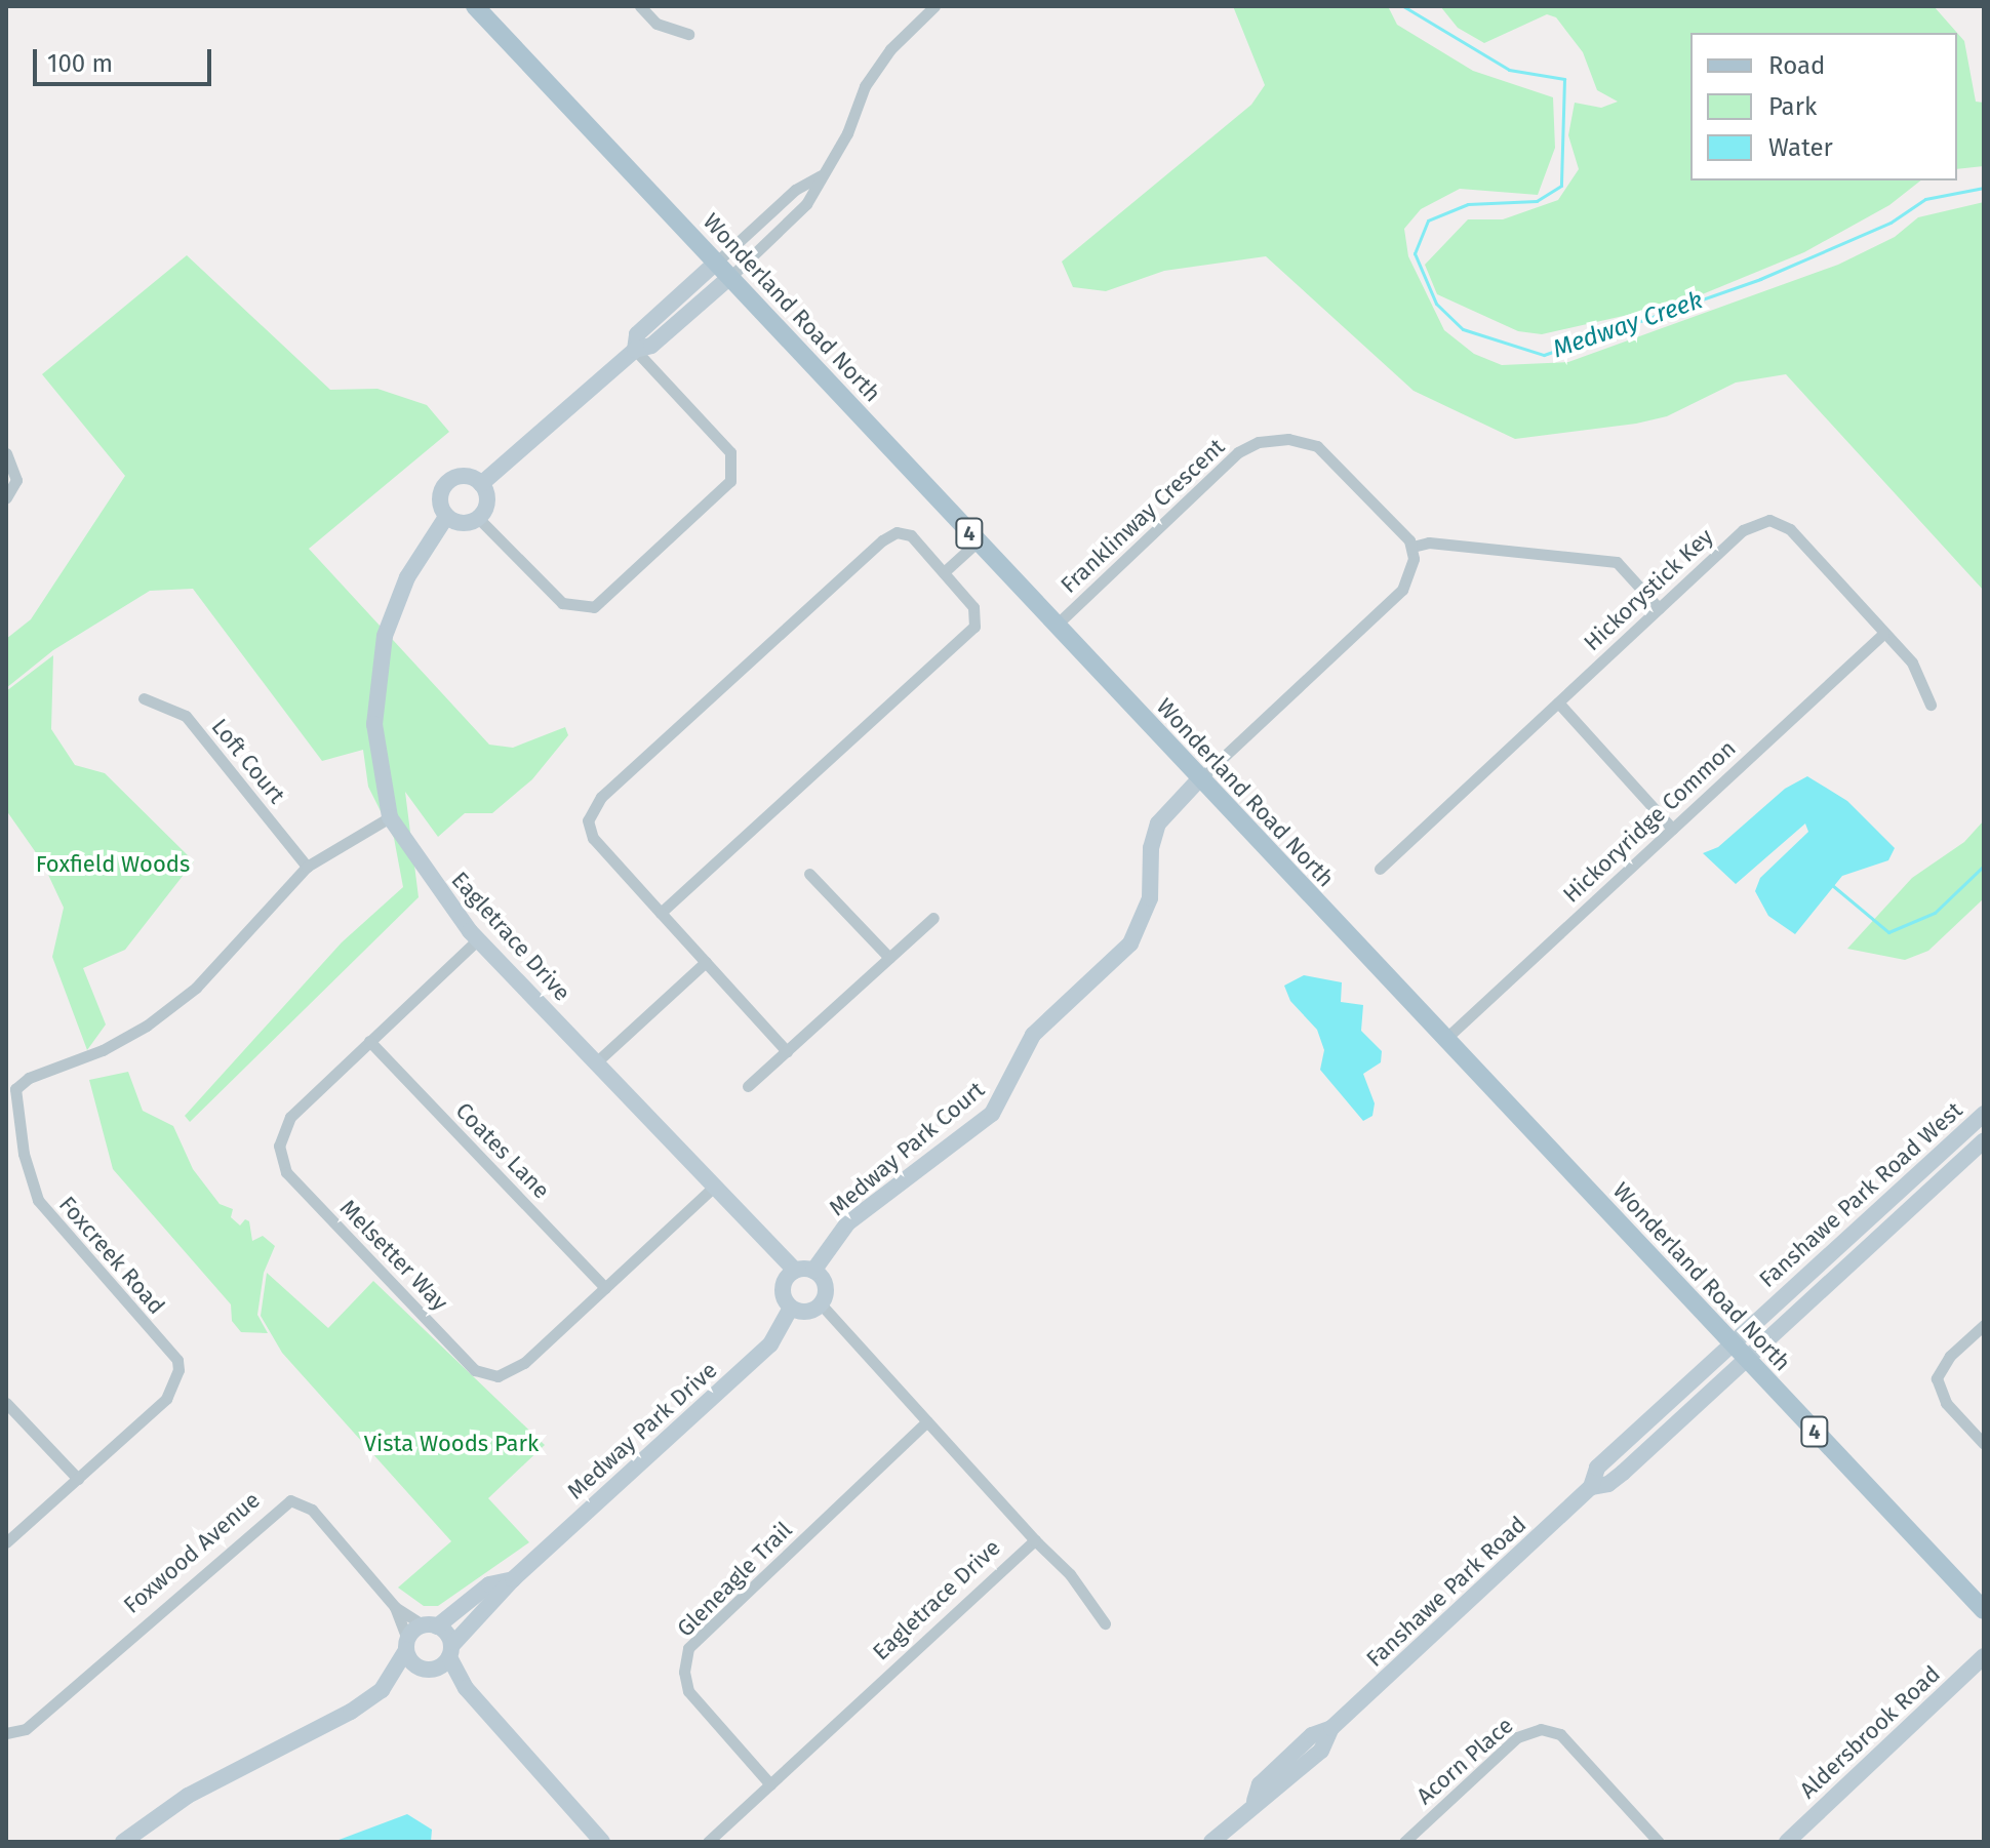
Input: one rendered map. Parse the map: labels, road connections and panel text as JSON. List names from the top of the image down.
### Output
{
  "streets": {
    "main road": ["Wonderland Road North", "4"],
    "street": [
      "Franklinway Crescent",
      "Hickorystick Key",
      "Loft Court",
      "Hickoryridge Common",
      "Eagletrace Drive",
      "Medway Park Court",
      "Coates Lane",
      "Fanshawe Park Road West",
      "Foxcreek Road",
      "Melsetter Way",
      "Medway Park Drive",
      "Foxwood Avenue",
      "Gleneagle Trail",
      "Fanshawe Park Road",
      "Aldersbrook Road",
      "Acorn Place"
    ]
  },
  "crossings": [
    ["Wonderland Road North", "Franklinway Crescent"],
    ["Wonderland Road North", "Hickoryridge Common"],
    ["Wonderland Road North", "Medway Park Court"],
    ["Wonderland Road North", "Fanshawe Park Road West"],
    ["Wonderland Road North", "Fanshawe Park Road"],
    ["Hickorystick Key", "Hickoryridge Common"],
    ["Loft Court", "Foxcreek Road"],
    ["Eagletrace Drive", "Medway Park Court"],
    ["Eagletrace Drive", "Foxcreek Road"],
    ["Eagletrace Drive", "Melsetter Way"],
    ["Eagletrace Drive", "Medway Park Drive"],
    ["Eagletrace Drive", "Gleneagle Trail"],
    ["Medway Park Court", "Medway Park Drive"],
    ["Coates Lane", "Melsetter Way"],
    ["Fanshawe Park Road West", "Fanshawe Park Road"],
    ["Medway Park Drive", "Foxwood Avenue"]
  ],
  "water": ["Medway Creek"],
  "parks": ["Foxfield Woods", "Vista Woods Park"],
  "legend": ["Road", "Park", "Water"],
  "scale_bar": "100 m"
}
